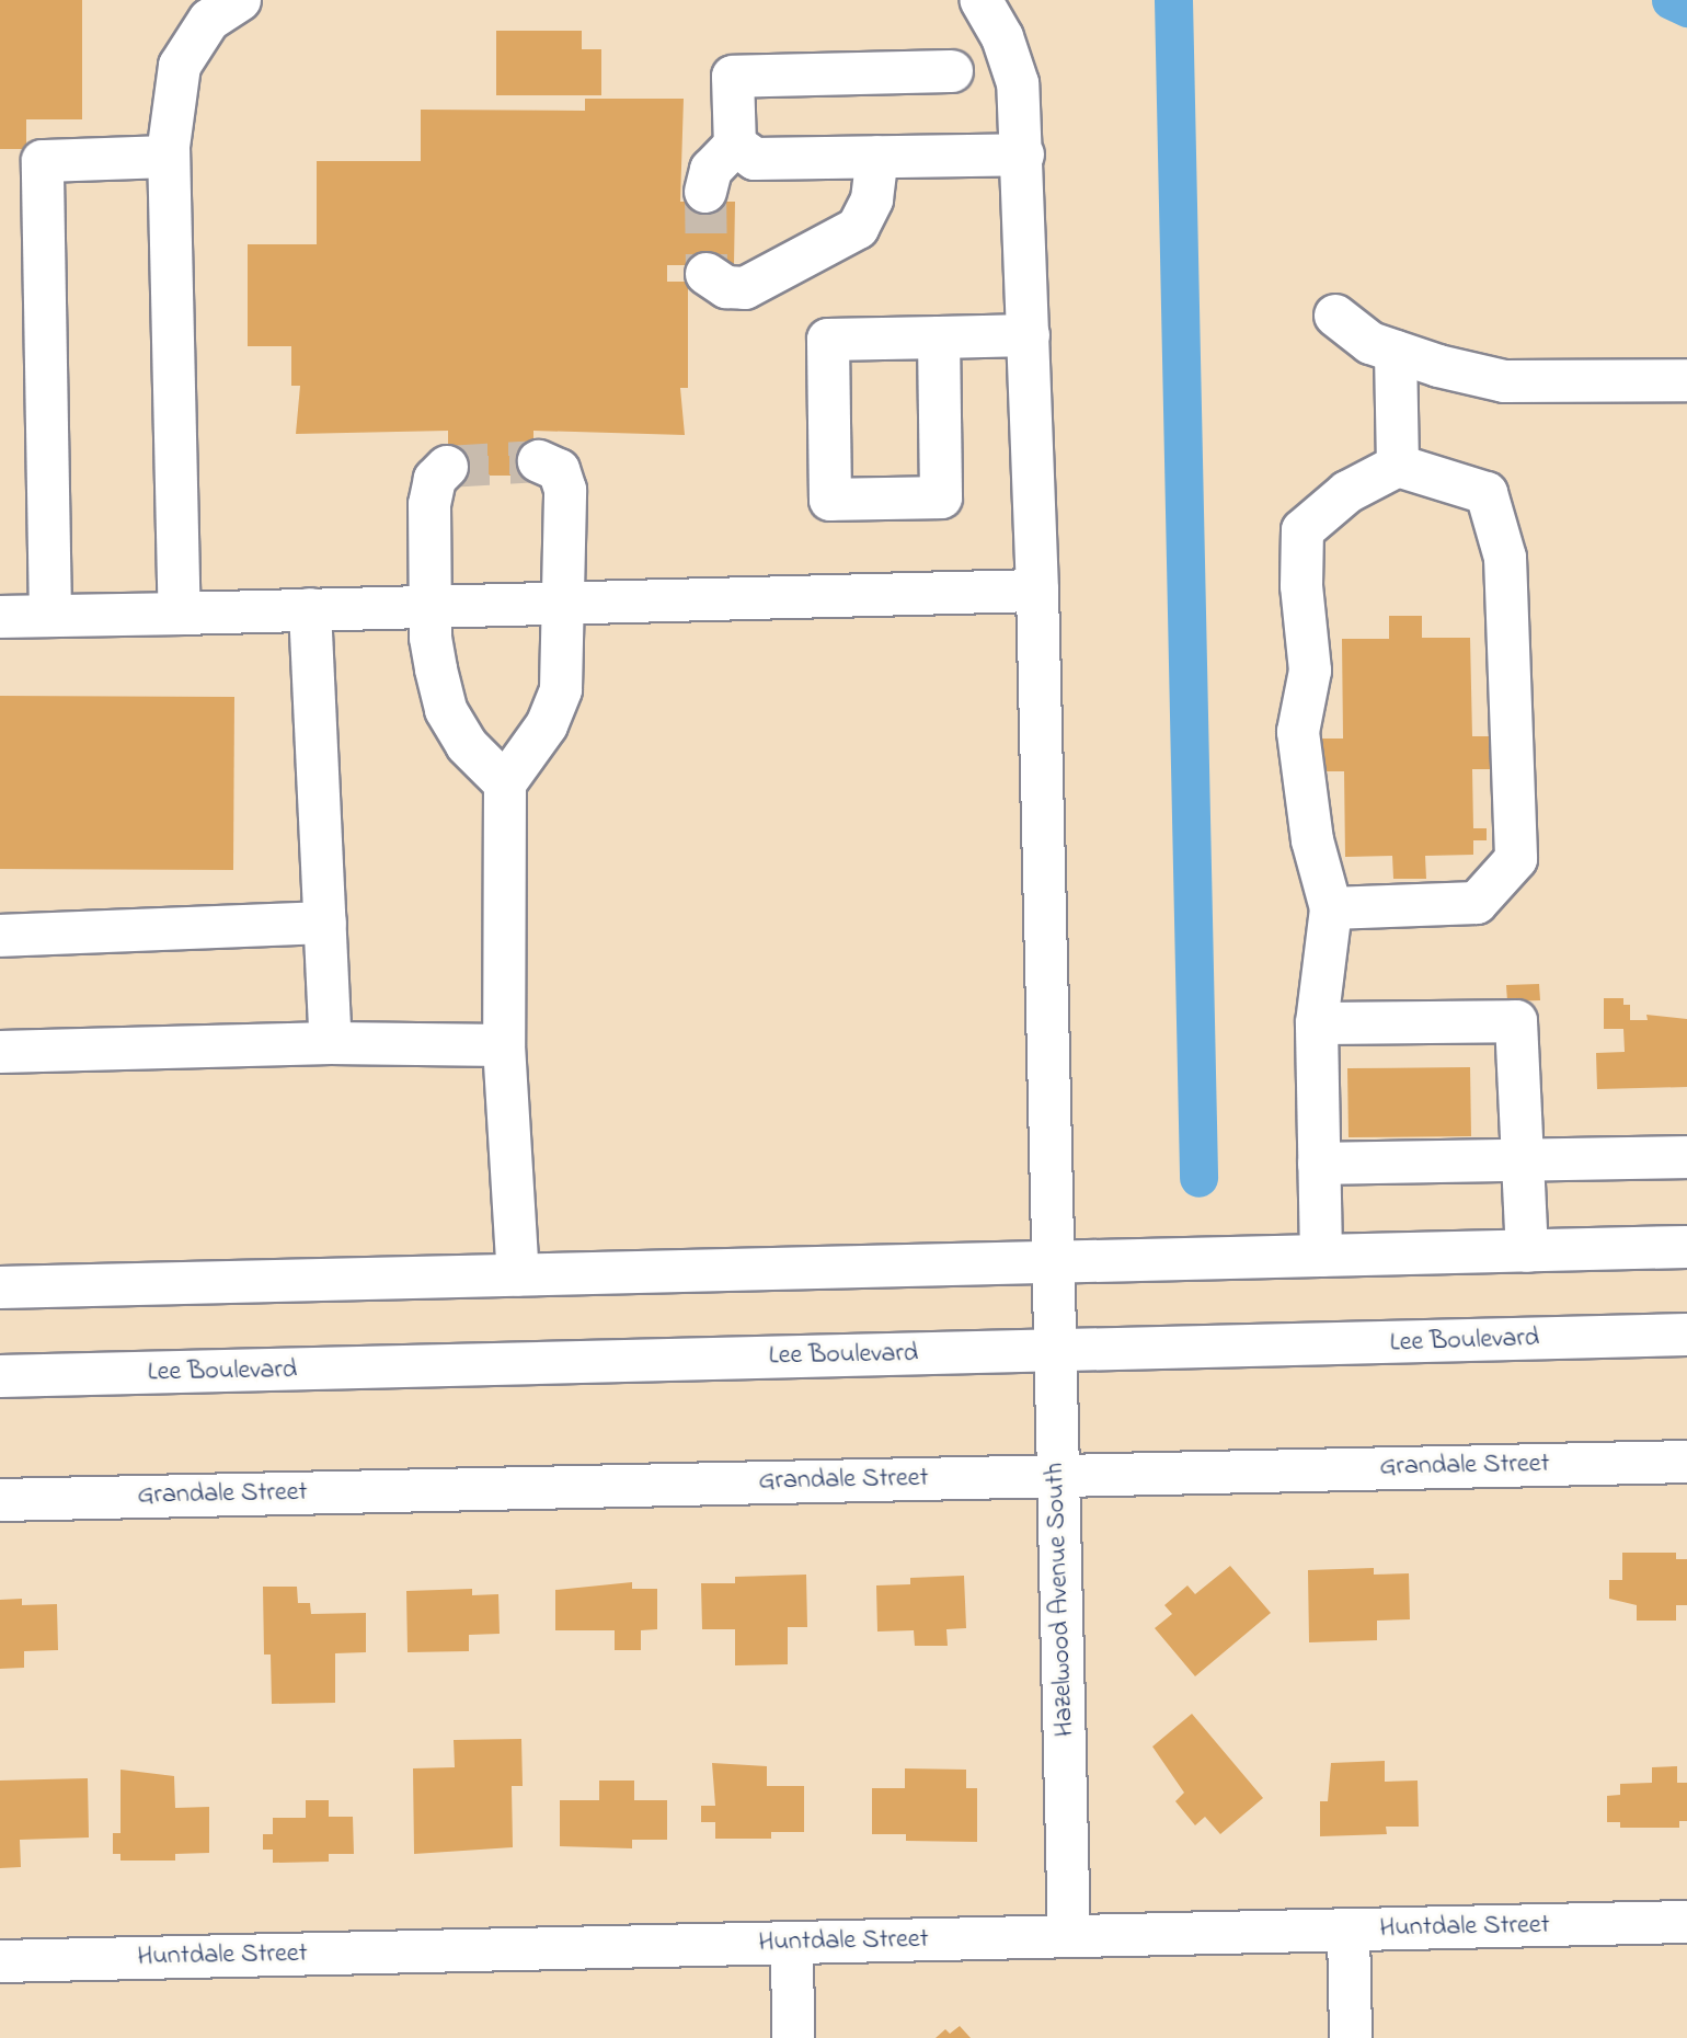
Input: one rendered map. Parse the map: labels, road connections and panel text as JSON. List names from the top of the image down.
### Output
{
  "streets": {
    "street": [
      "Lee Boulevard",
      "Grandale Street",
      "Hazelwood Avenue South",
      "Huntdale Street"
    ]
  },
  "crossings": [
    ["Lee Boulevard", "Hazelwood Avenue South"],
    ["Grandale Street", "Hazelwood Avenue South"],
    ["Hazelwood Avenue South", "Huntdale Street"]
  ]
}
